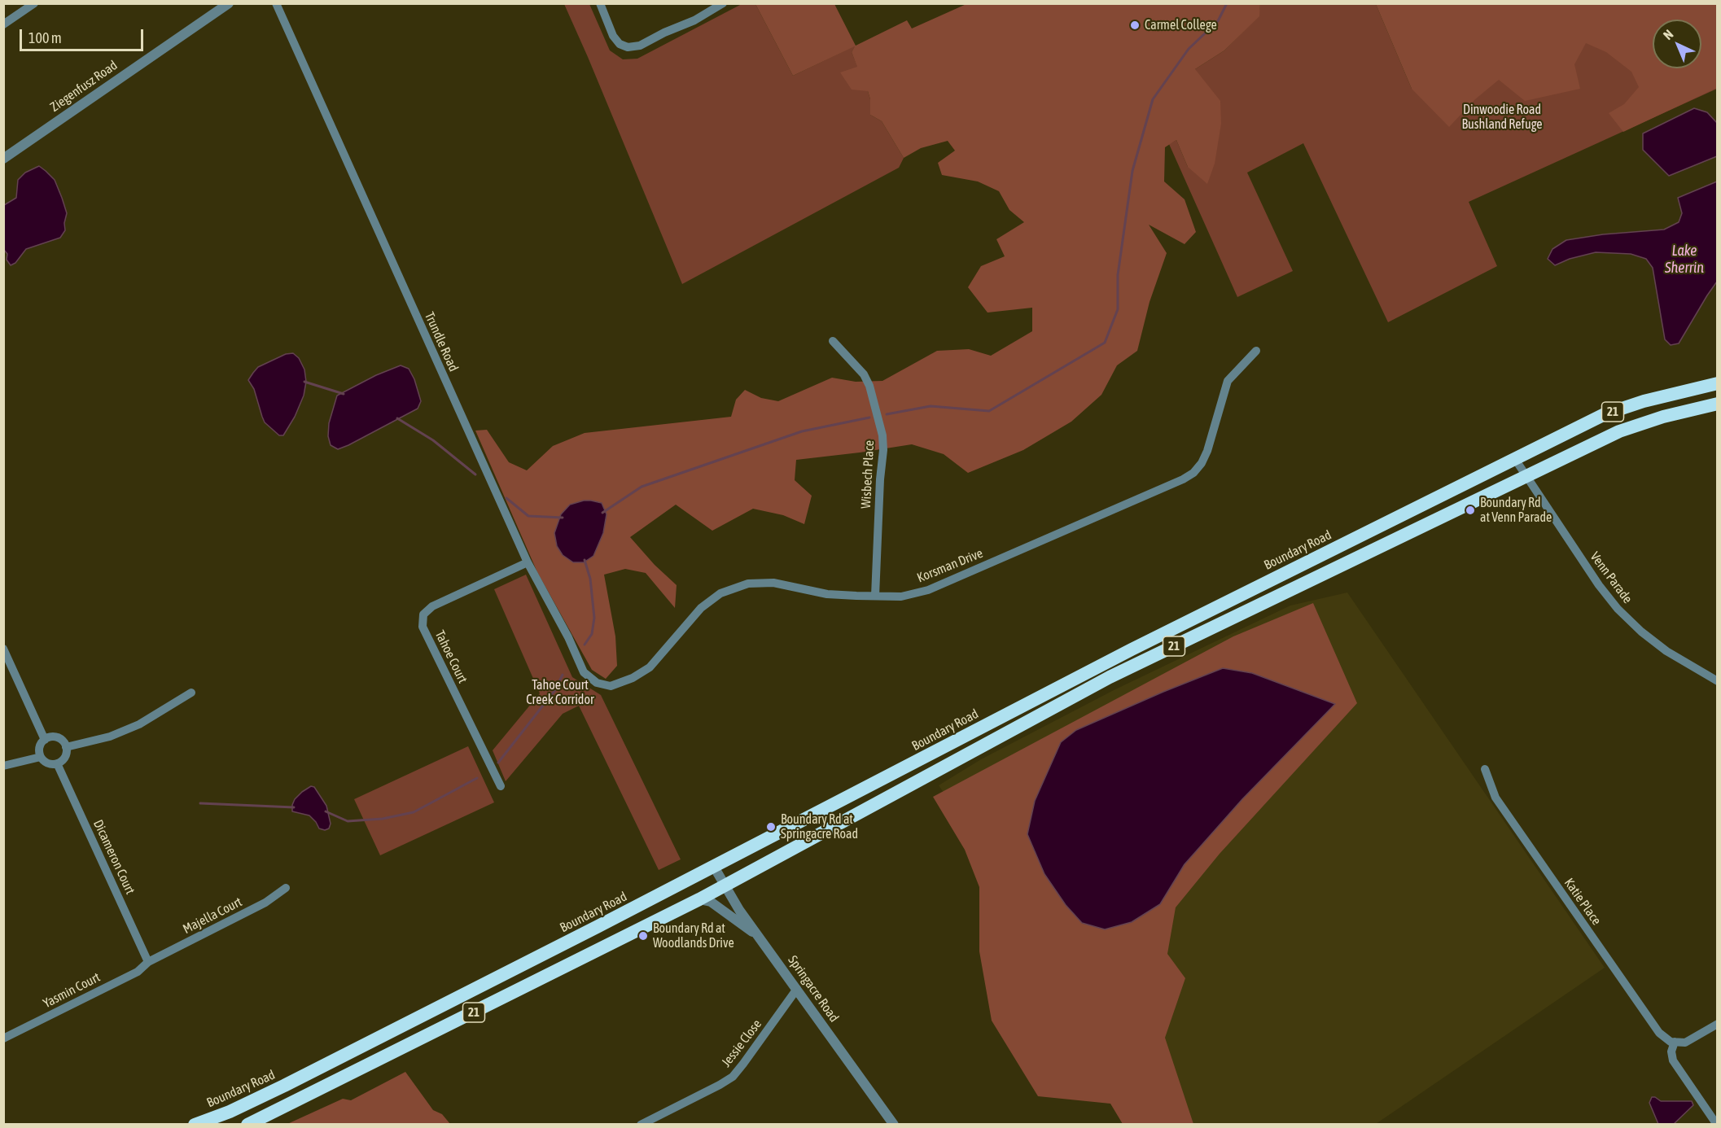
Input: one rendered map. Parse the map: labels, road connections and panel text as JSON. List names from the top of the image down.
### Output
{
  "streets": {
    "highway": ["21", "Boundary Road"],
    "street": [
      "Ziegenfusz Road",
      "Trundle Road",
      "Wisbech Place",
      "Korsman Drive",
      "Venn Parade",
      "Tahoe Court",
      "Dicameron Court",
      "Katie Place",
      "Majella Court",
      "Springacre Road",
      "Yasmin Court",
      "Jessie Close"
    ]
  },
  "crossings": [
    ["Trundle Road", "Korsman Drive"],
    ["Trundle Road", "Tahoe Court"],
    ["21", "Venn Parade"],
    ["21", "Springacre Road"],
    ["Wisbech Place", "Korsman Drive"],
    ["Boundary Road", "Venn Parade"],
    ["Boundary Road", "Springacre Road"],
    ["Dicameron Court", "Majella Court"],
    ["Dicameron Court", "Yasmin Court"],
    ["Majella Court", "Yasmin Court"],
    ["Springacre Road", "Jessie Close"]
  ],
  "water": ["Lake Sherrin"],
  "parks": ["Dinwoodie Road Bushland Refuge", "Tahoe Court Creek Corridor"],
  "places": [
    "Carmel College",
    "Boundary Rd at Venn Parade",
    "Boundary Rd at Springacre Road",
    "Boundary Rd at Woodlands Drive"
  ],
  "scale_bar": "100 m",
  "north": "top left"
}
